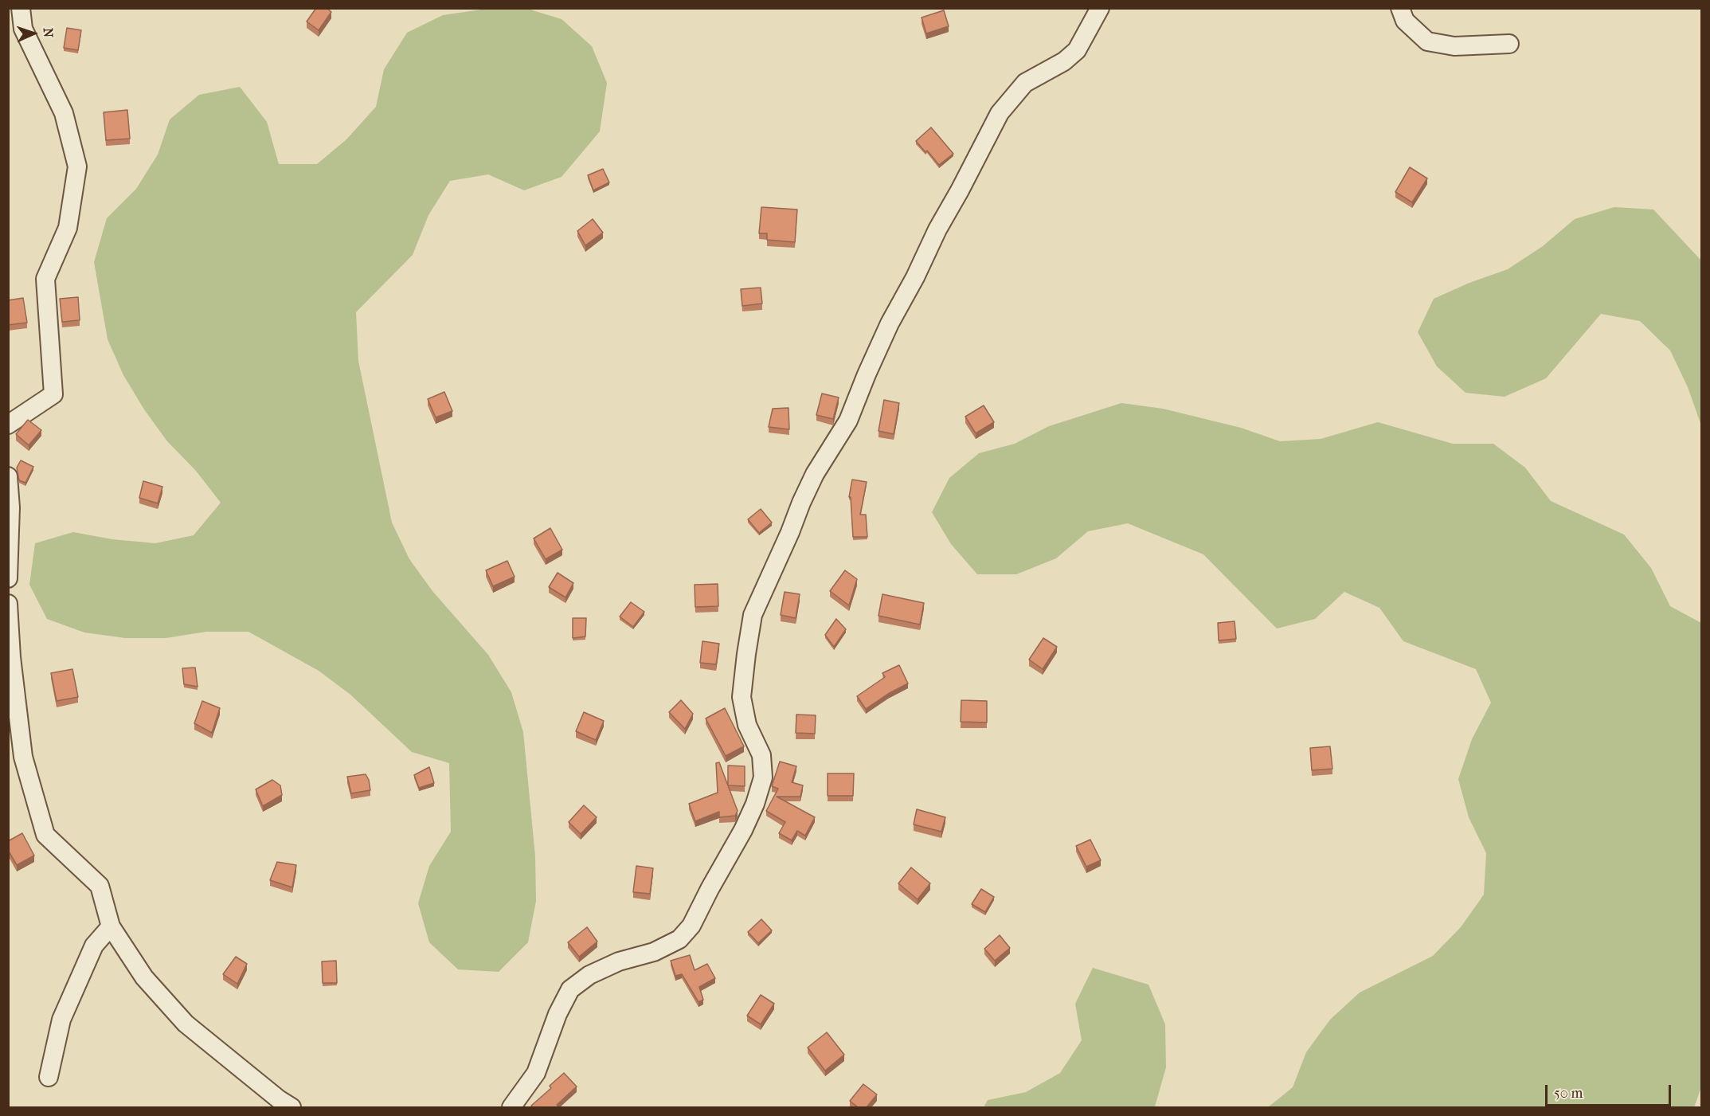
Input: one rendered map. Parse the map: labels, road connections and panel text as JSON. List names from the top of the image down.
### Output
{
  "scale_bar": "50 m",
  "north": "right"
}
